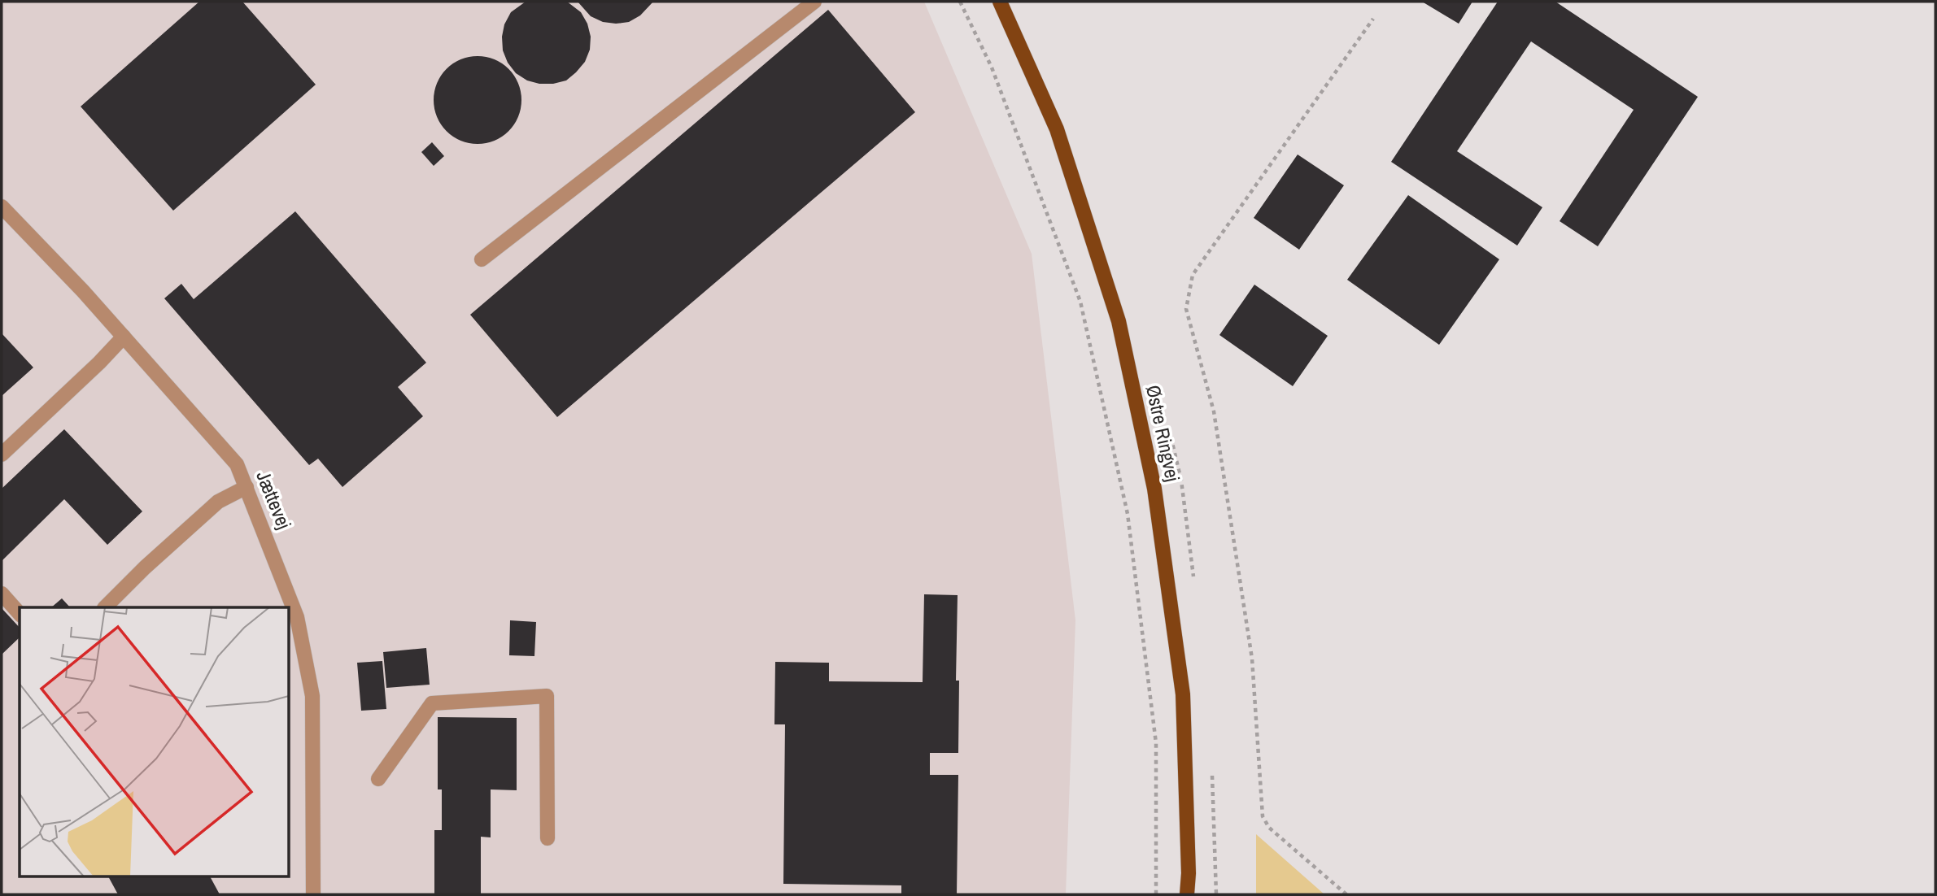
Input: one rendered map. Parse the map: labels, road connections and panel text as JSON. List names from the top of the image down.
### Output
{
  "streets": {
    "main road": ["Østre Ringvej"],
    "street": ["Jættevej"]
  }
}
